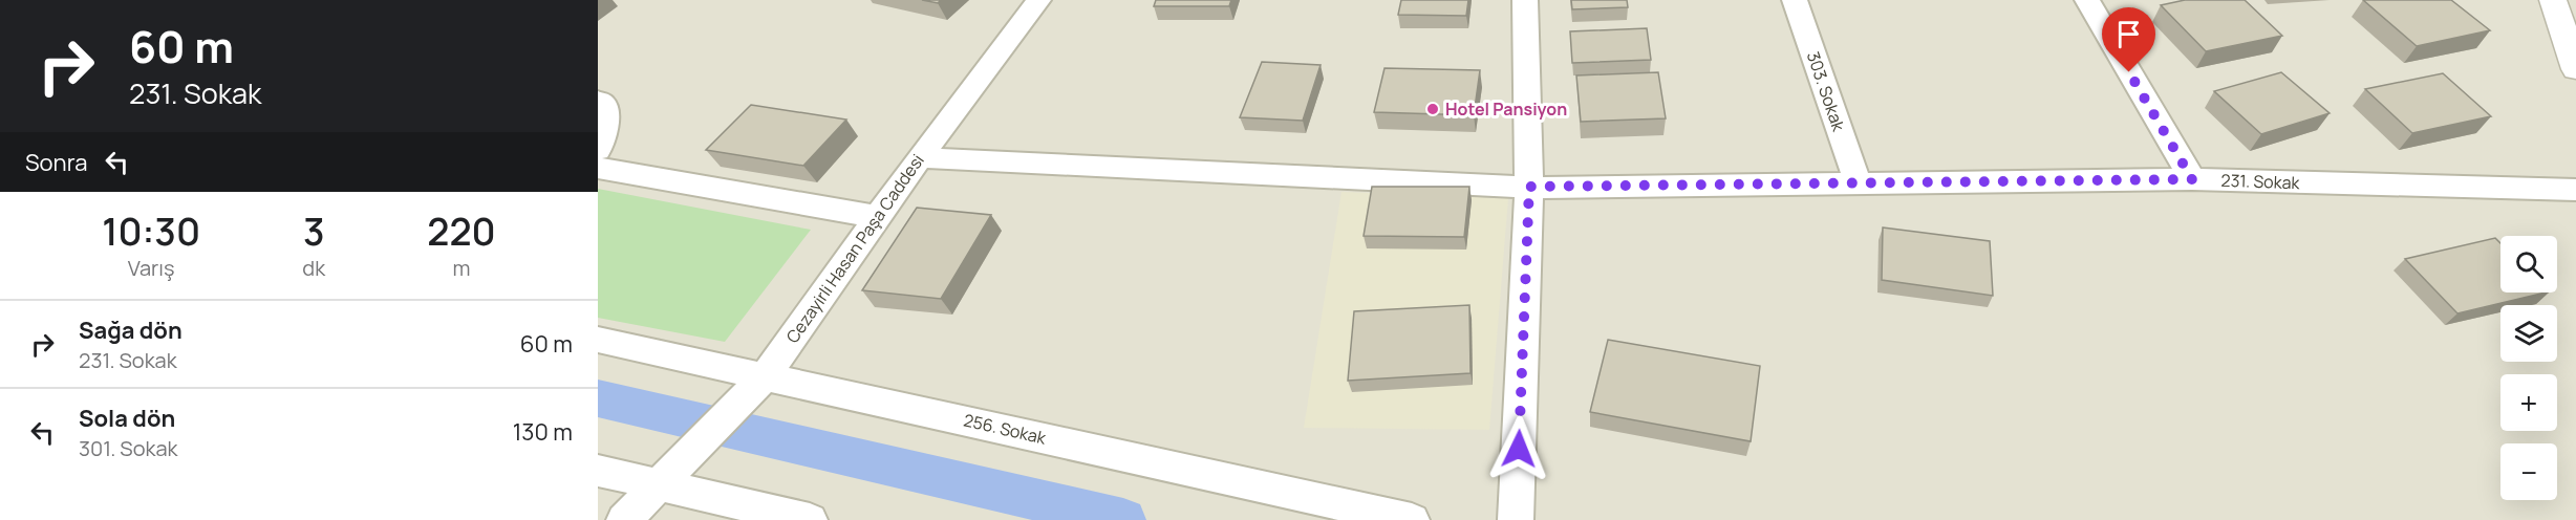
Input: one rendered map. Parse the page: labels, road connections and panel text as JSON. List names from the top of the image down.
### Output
{
  "streets": {
    "street": [
      "303. Sokak",
      "231. Sokak",
      "Cezayirli Hasan Paşa Caddesi",
      "256. Sokak"
    ]
  },
  "crossings": [
    ["303. Sokak", "231. Sokak"],
    ["231. Sokak", "Cezayirli Hasan Paşa Caddesi"],
    ["Cezayirli Hasan Paşa Caddesi", "256. Sokak"]
  ],
  "places": ["Hotel Pansiyon"],
  "page": {
    "turn": ["60 m", "231. Sokak"],
    "then": "Sonra",
    "eta": [
      "10:30",
      "Varış",
      "3",
      "dk",
      "220",
      "m"
    ],
    "map_buttons": ["+", "−"],
    "list": [
      {
        "name": "Sağa dön",
        "note": "231. Sokak",
        "value": "60 m"
      },
      {
        "name": "Sola dön",
        "note": "301. Sokak",
        "value": "130 m"
      }
    ]
  }
}
